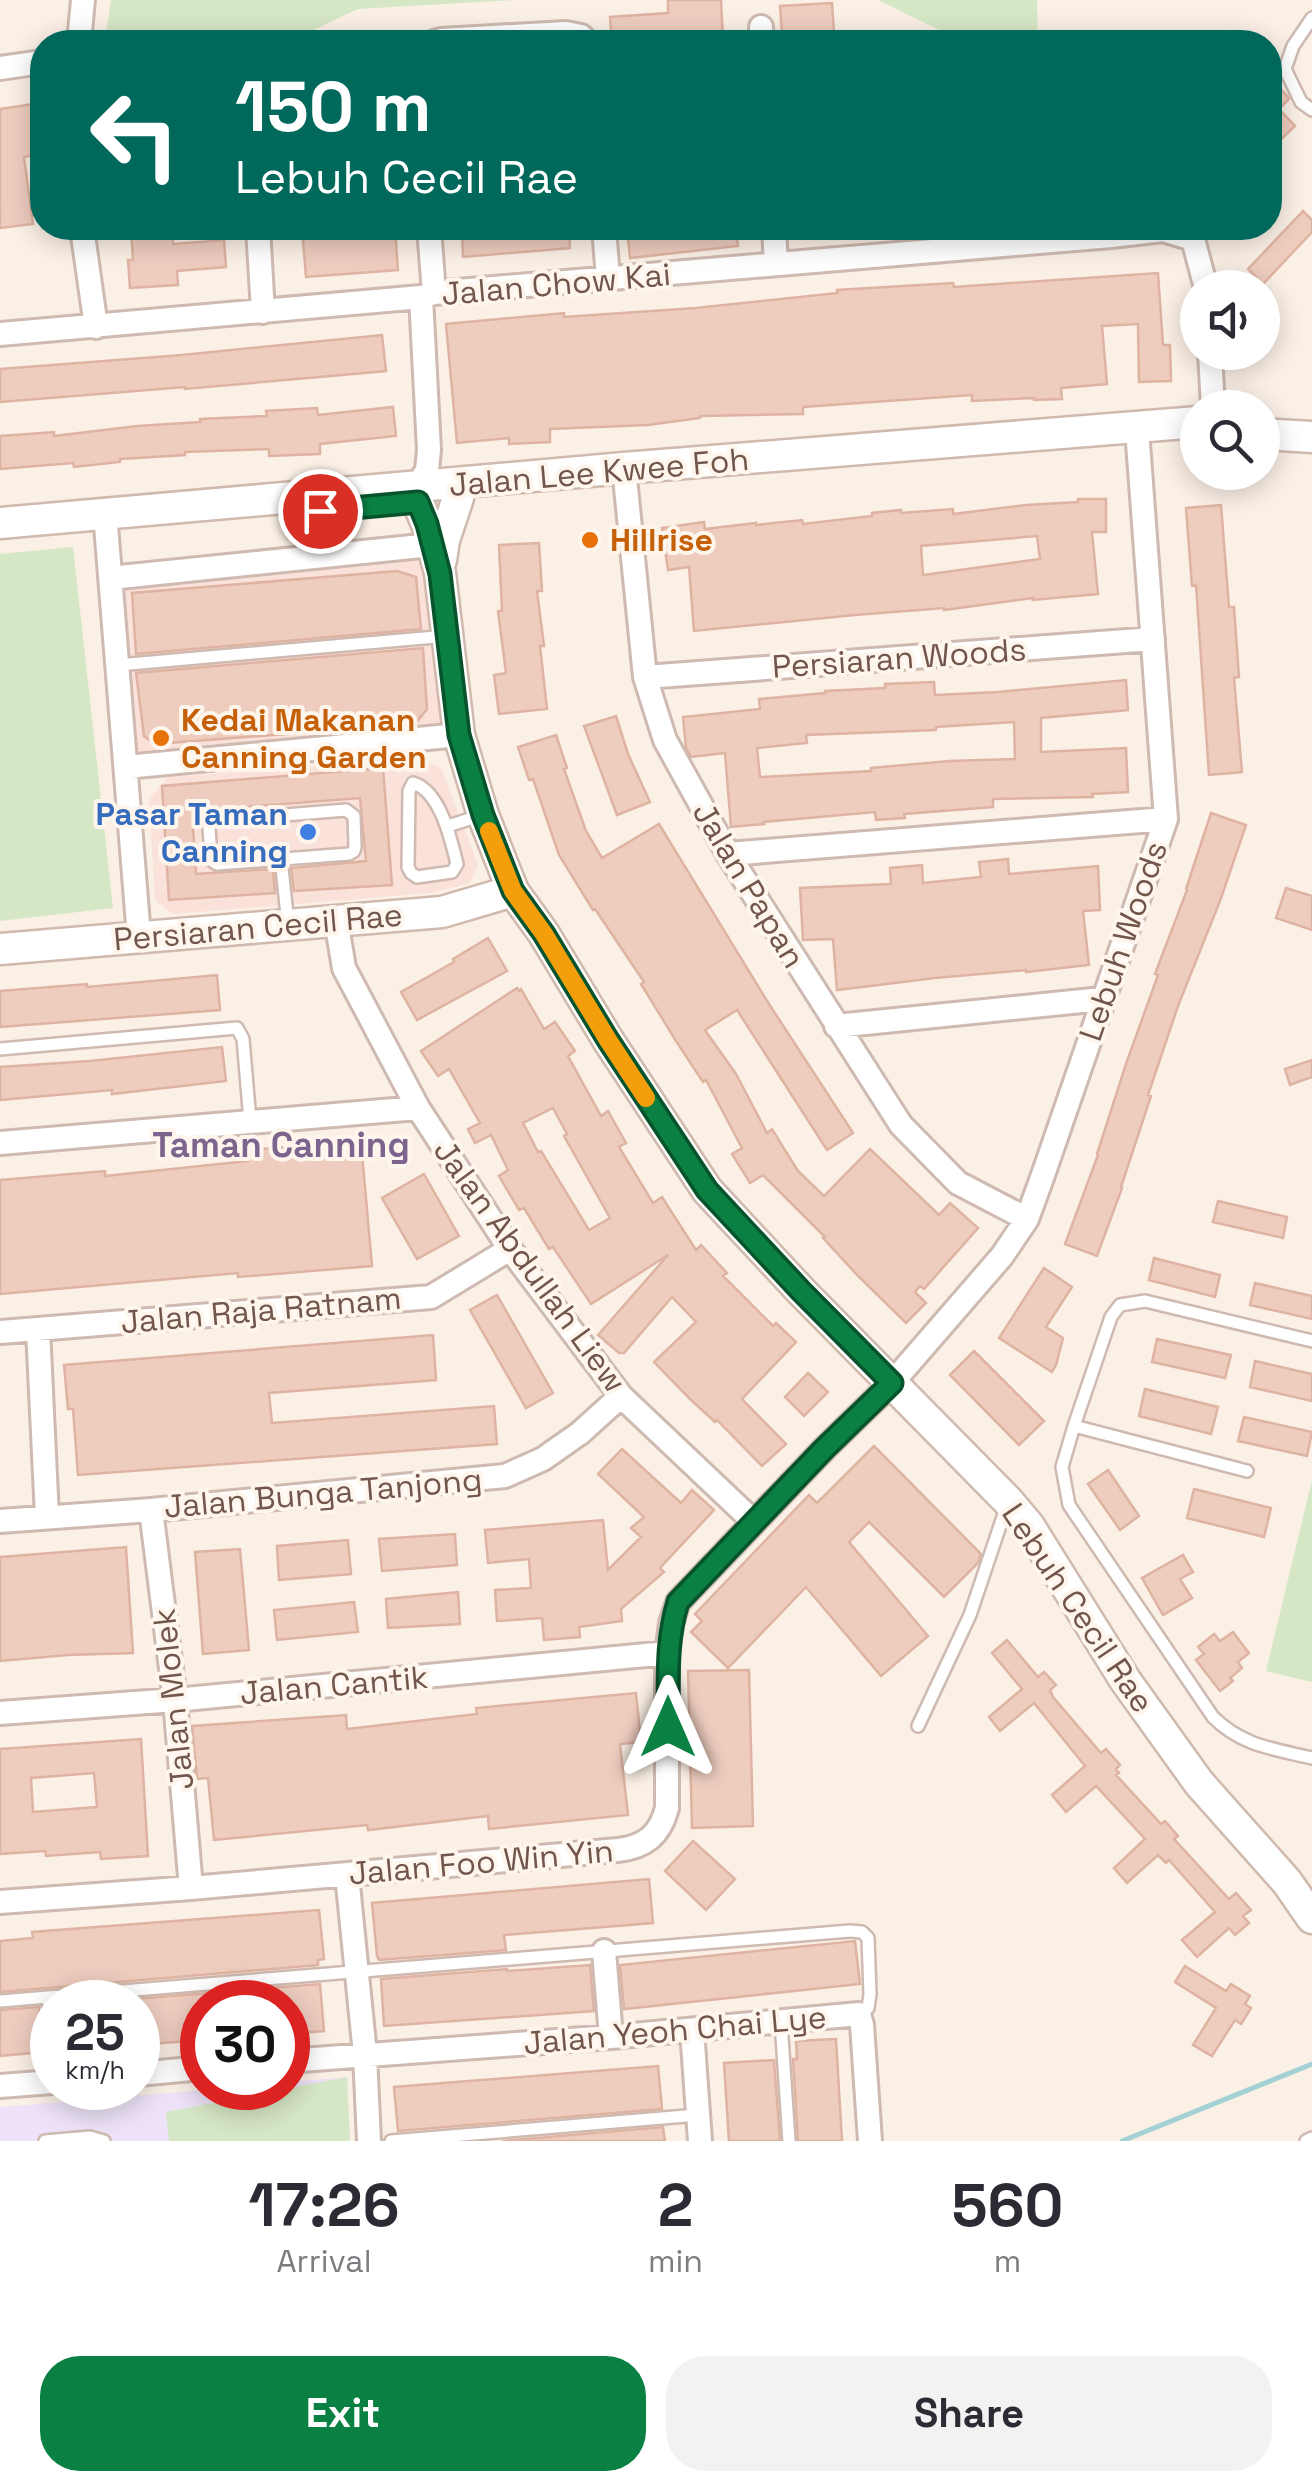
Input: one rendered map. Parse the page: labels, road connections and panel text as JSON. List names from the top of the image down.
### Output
{
  "streets": {
    "street": [
      "Jalan Chow Kai",
      "Jalan Lee Kwee Foh",
      "Persiaran Woods",
      "Jalan Papan",
      "Persiaran Cecil Rae",
      "Lebuh Woods",
      "Jalan Abdullah Liew",
      "Jalan Raja Ratnam",
      "Jalan Bunga Tanjong",
      "Lebuh Cecil Rae",
      "Jalan Cantik",
      "Jalan Molek",
      "Jalan Foo Win Yin",
      "Jalan Yeoh Chai Lye"
    ]
  },
  "crossings": [
    ["Jalan Lee Kwee Foh", "Jalan Papan"],
    ["Jalan Lee Kwee Foh", "Lebuh Woods"],
    ["Jalan Lee Kwee Foh", "Lebuh Cecil Rae"],
    ["Persiaran Woods", "Jalan Papan"],
    ["Persiaran Woods", "Lebuh Woods"],
    ["Jalan Papan", "Lebuh Woods"],
    ["Persiaran Cecil Rae", "Jalan Abdullah Liew"],
    ["Persiaran Cecil Rae", "Lebuh Cecil Rae"],
    ["Lebuh Woods", "Lebuh Cecil Rae"],
    ["Lebuh Woods", "Jalan Foo Win Yin"],
    ["Jalan Abdullah Liew", "Jalan Raja Ratnam"],
    ["Jalan Abdullah Liew", "Jalan Bunga Tanjong"],
    ["Jalan Abdullah Liew", "Jalan Foo Win Yin"],
    ["Jalan Bunga Tanjong", "Jalan Molek"],
    ["Lebuh Cecil Rae", "Jalan Foo Win Yin"],
    ["Jalan Cantik", "Jalan Molek"],
    ["Jalan Cantik", "Jalan Foo Win Yin"],
    ["Jalan Molek", "Jalan Foo Win Yin"]
  ],
  "districts": ["Taman Canning"],
  "places": ["Hillrise", "Kedai Makanan Canning Garden", "Pasar Taman Canning"],
  "page": {
    "turn": ["150 m", "Lebuh Cecil Rae"],
    "speed": "25 km/h",
    "limit": "30",
    "eta": [
      "17:26",
      "Arrival",
      "2",
      "min",
      "560",
      "m"
    ],
    "buttons": ["Exit", "Share"]
  }
}
